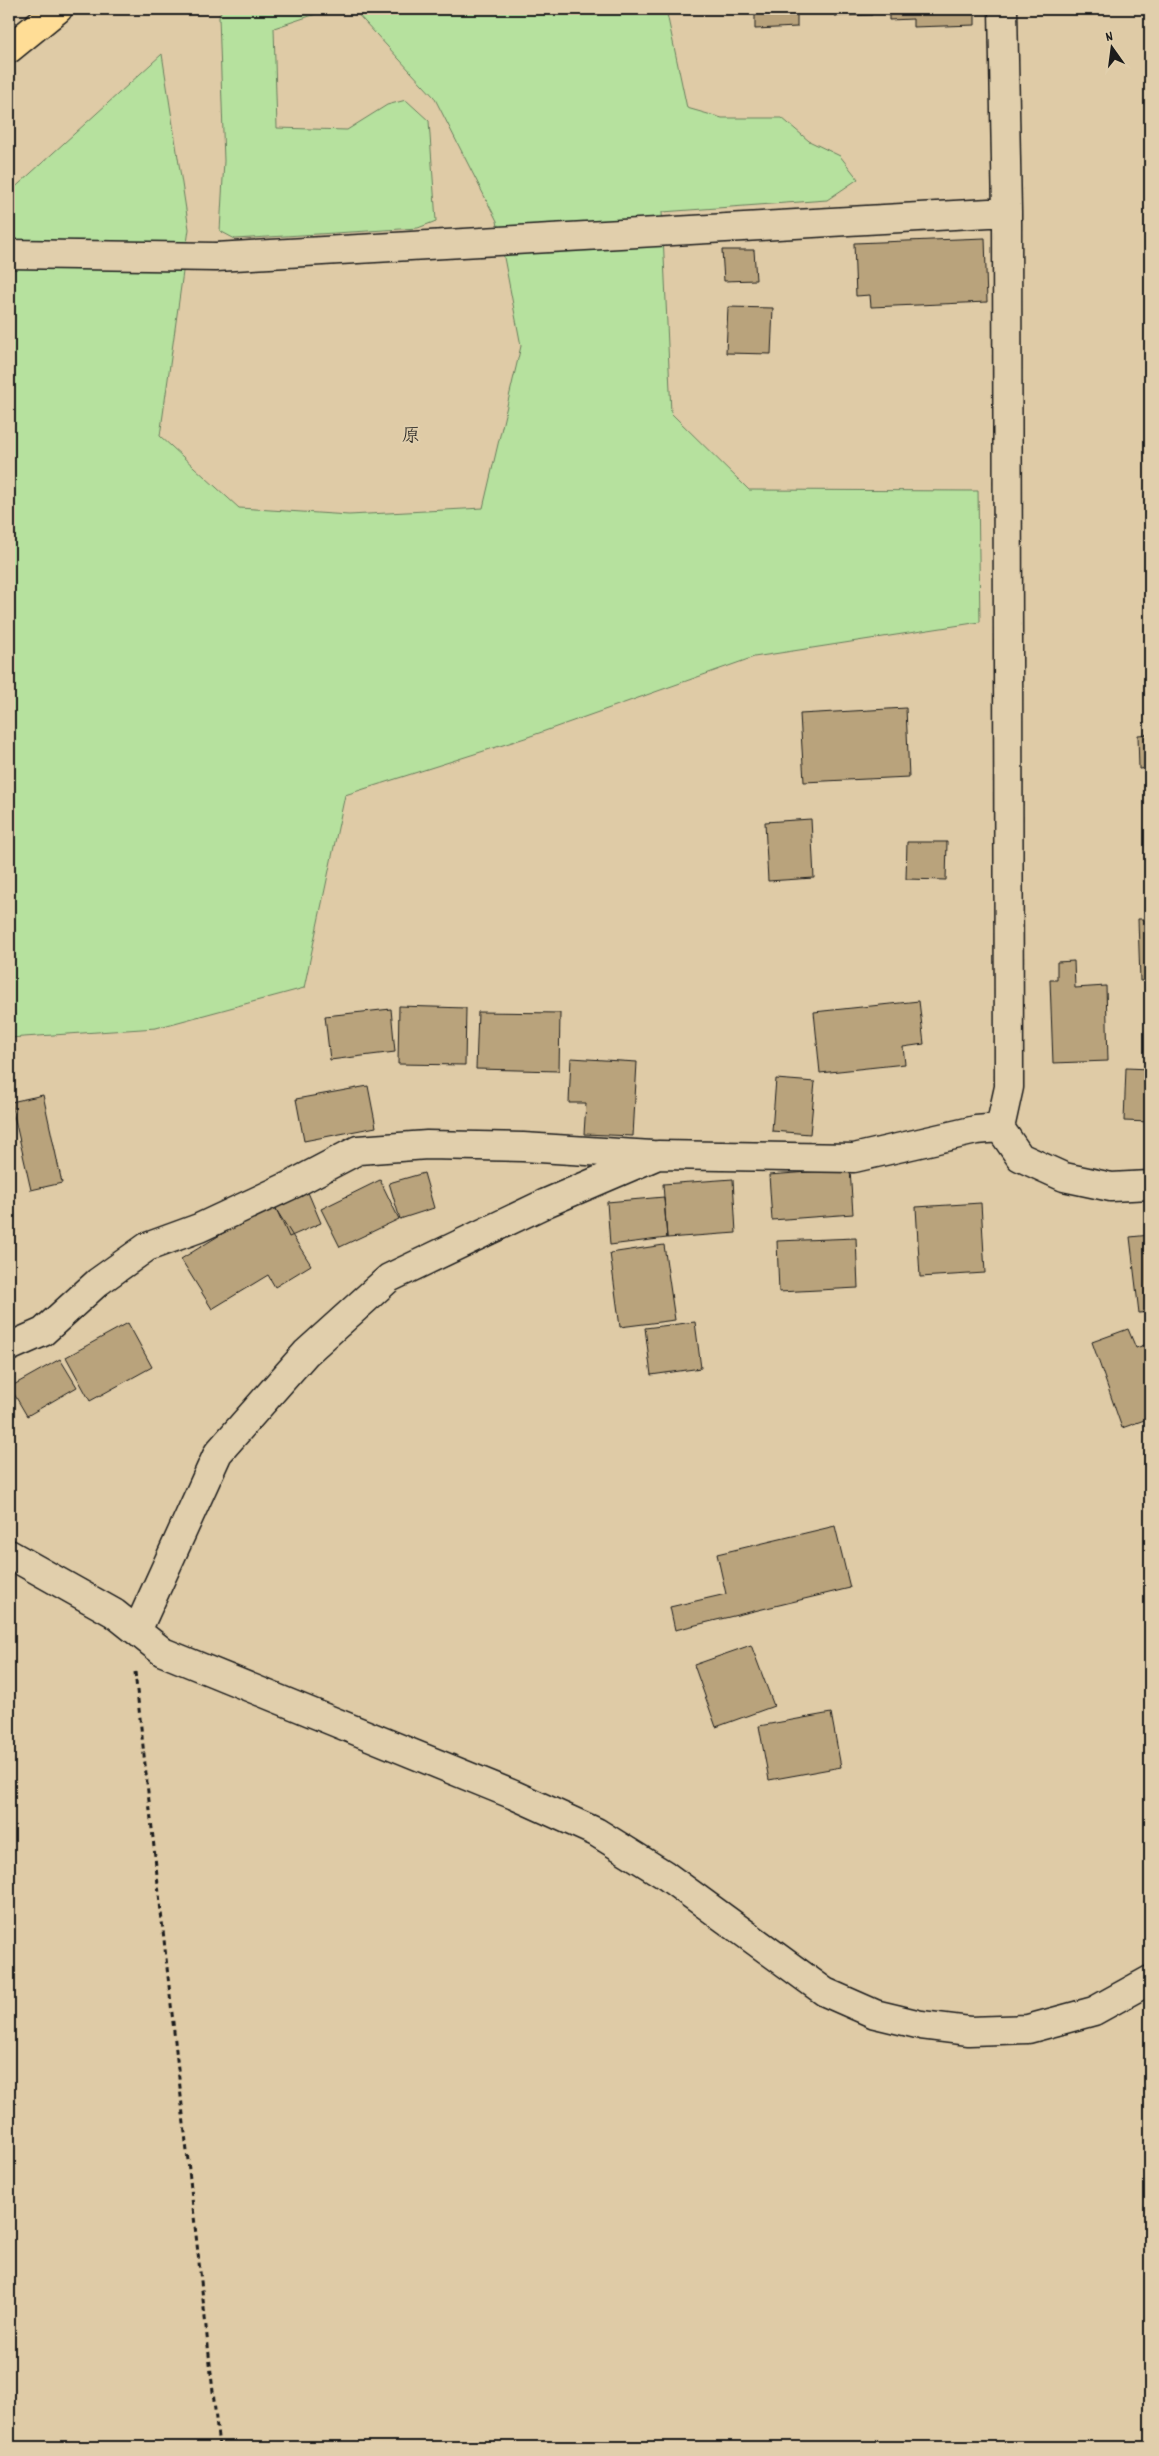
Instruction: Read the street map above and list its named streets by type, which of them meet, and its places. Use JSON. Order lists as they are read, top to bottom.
{
  "districts": ["原"],
  "north": "top"
}
